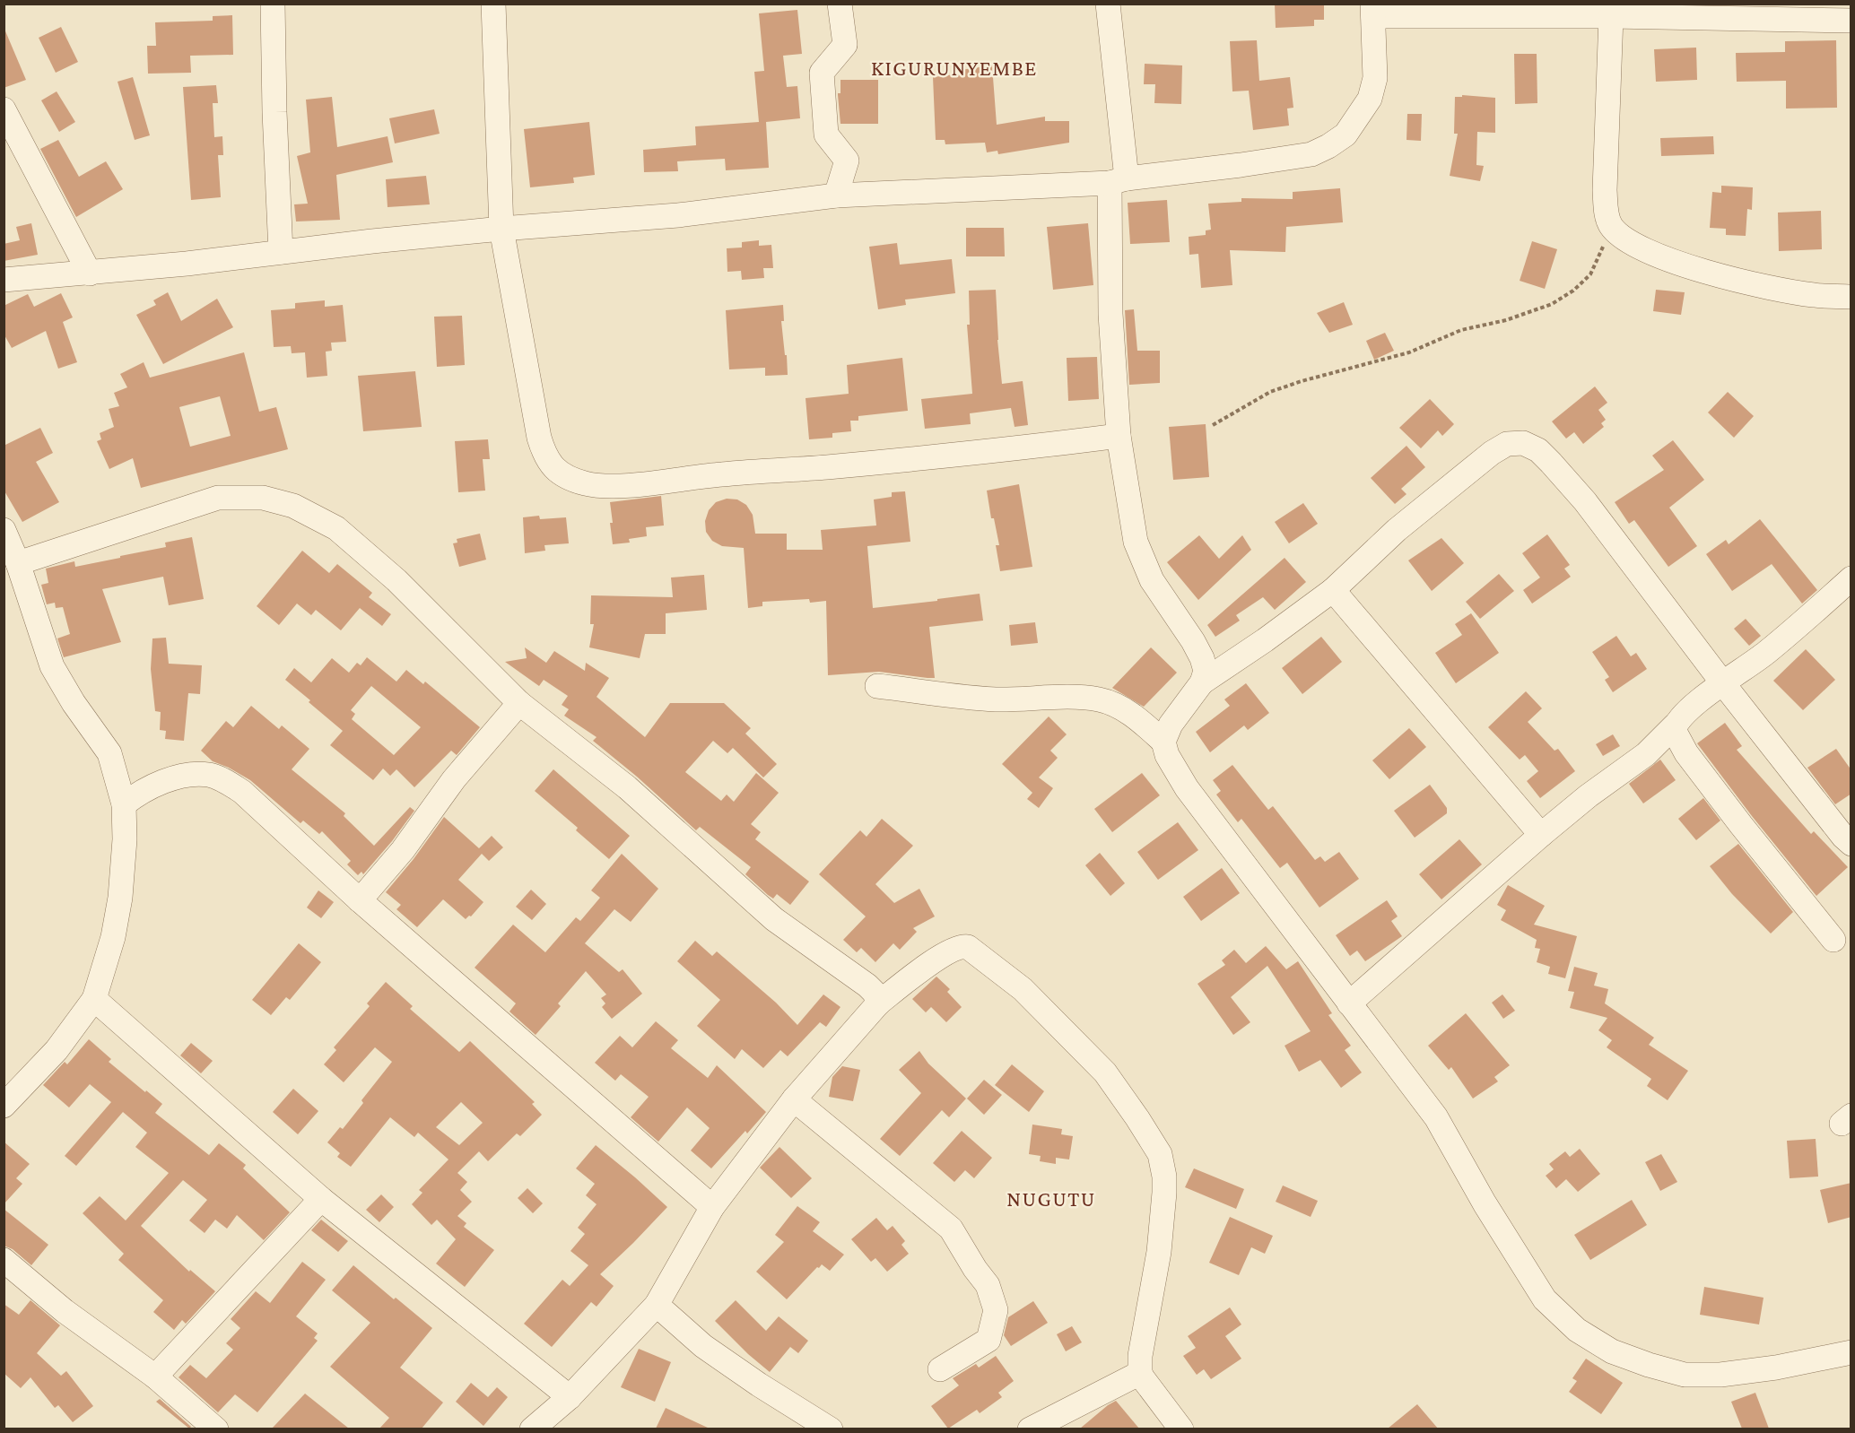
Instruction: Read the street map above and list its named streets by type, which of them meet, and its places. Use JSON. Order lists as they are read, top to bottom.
{
  "districts": ["KIGURUNYEMBE", "NUGUTU"]
}
